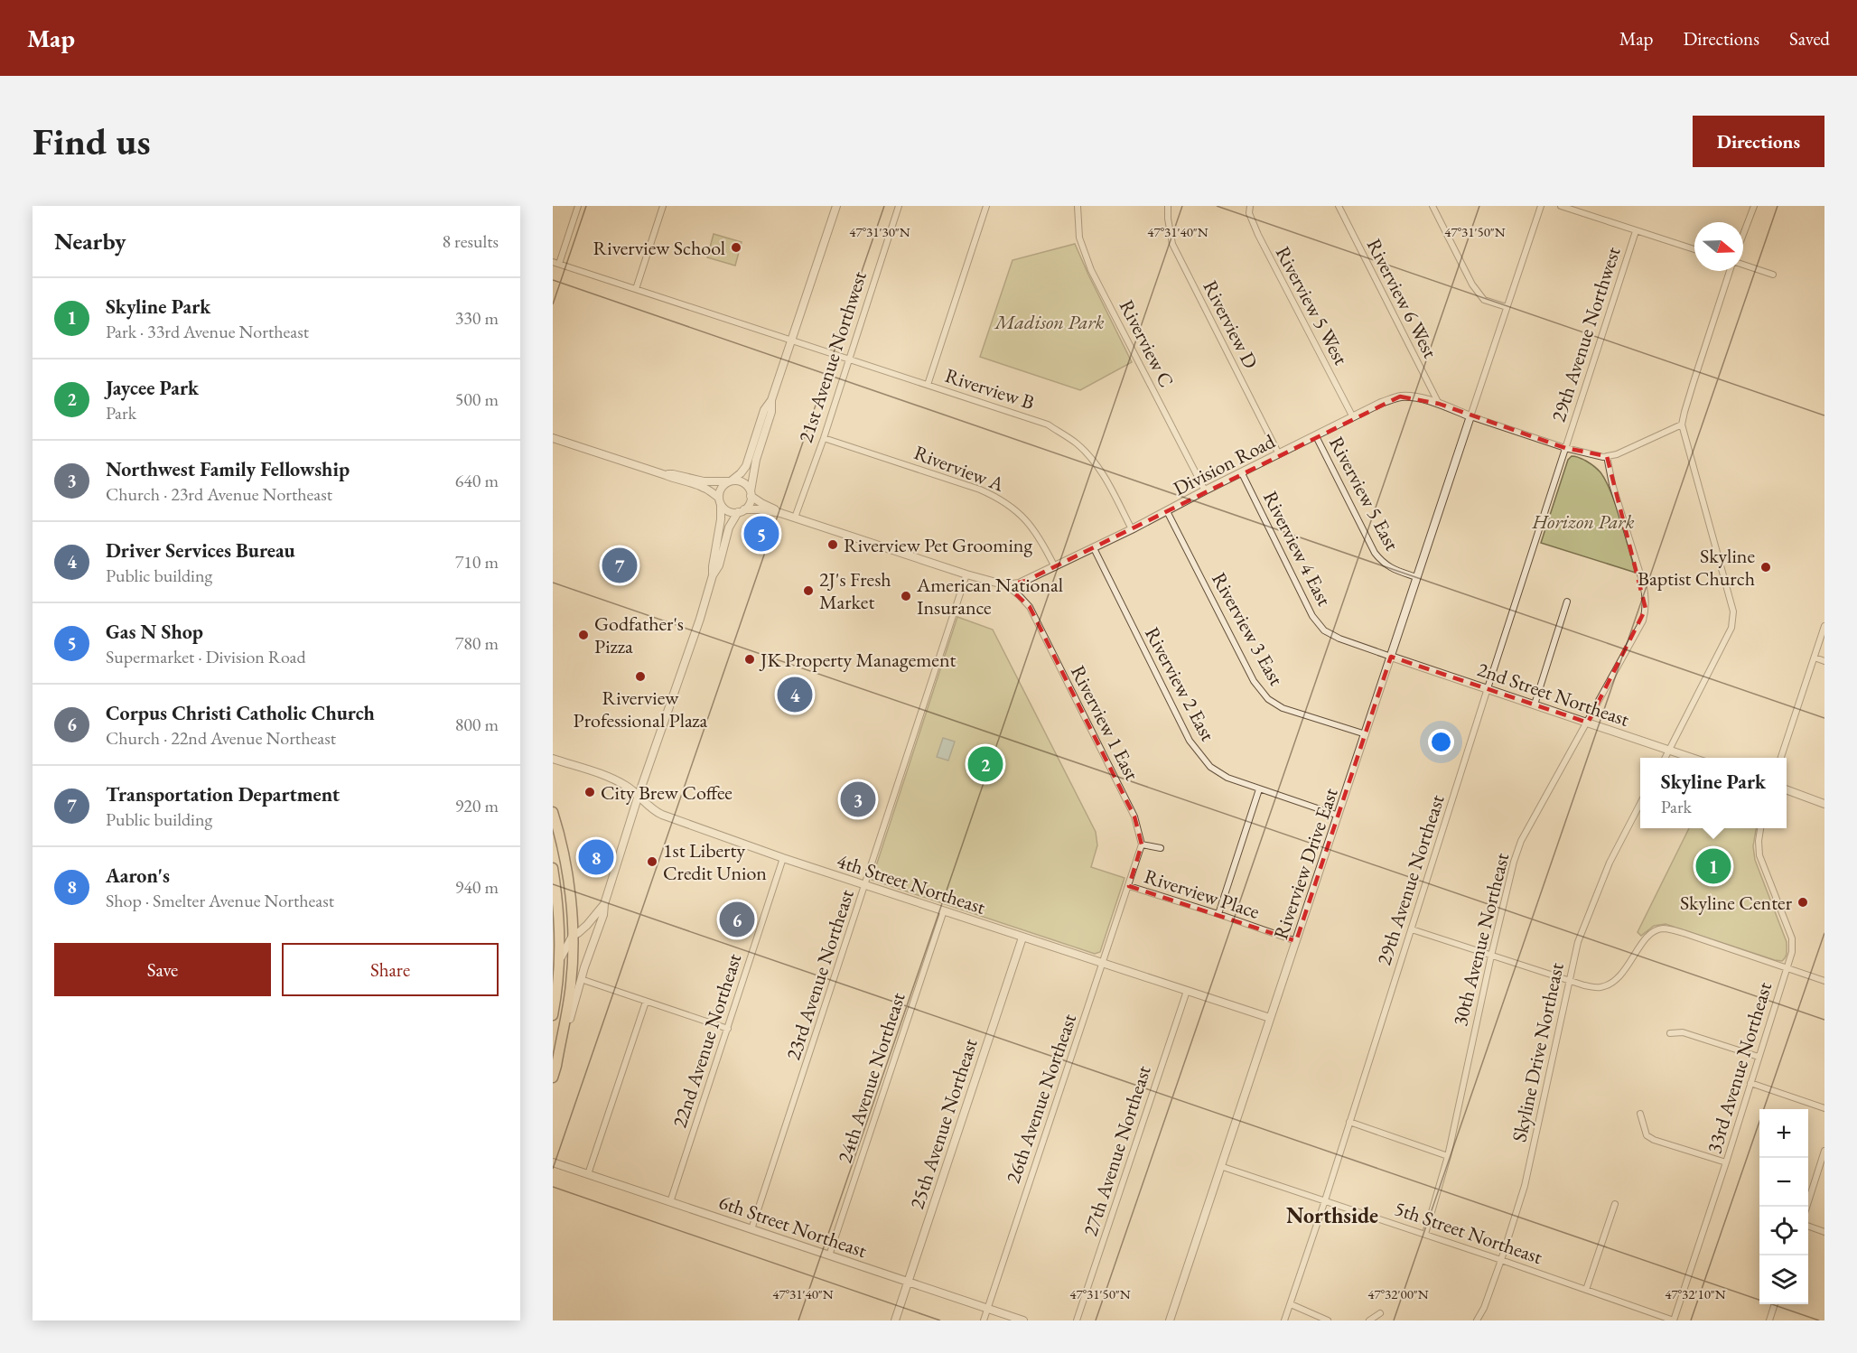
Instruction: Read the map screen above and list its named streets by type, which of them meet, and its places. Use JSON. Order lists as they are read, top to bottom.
{
  "streets": {
    "street": [
      "Riverview 6 West",
      "Riverview 5 West",
      "Riverview D",
      "29th Avenue Northwest",
      "Riverview C",
      "21st Avenue Northwest",
      "Riverview B",
      "Division Road",
      "Riverview A",
      "Riverview 5 East",
      "Riverview 4 East",
      "Riverview 3 East",
      "Riverview 2 East",
      "2nd Street Northeast",
      "Riverview 1 East",
      "Riverview Drive East",
      "29th Avenue Northeast",
      "4th Street Northeast",
      "Riverview Place",
      "30th Avenue Northeast",
      "23rd Avenue Northeast",
      "22nd Avenue Northeast",
      "Skyline Drive Northeast",
      "33rd Avenue Northeast",
      "24th Avenue Northeast",
      "26th Avenue Northeast",
      "25th Avenue Northeast",
      "27th Avenue Northeast",
      "6th Street Northeast",
      "5th Street Northeast"
    ]
  },
  "crossings": [
    ["Riverview 6 West", "Division Road"],
    ["Riverview 5 West", "Division Road"],
    ["Riverview D", "Division Road"],
    ["29th Avenue Northwest", "Division Road"],
    ["29th Avenue Northwest", "29th Avenue Northeast"],
    ["Riverview C", "Division Road"],
    ["21st Avenue Northwest", "Riverview B"],
    ["21st Avenue Northwest", "Riverview A"],
    ["Riverview B", "Division Road"],
    ["Division Road", "Riverview A"],
    ["Division Road", "Riverview 5 East"],
    ["Division Road", "Riverview 4 East"],
    ["Division Road", "Riverview 3 East"],
    ["Division Road", "Riverview 2 East"],
    ["Division Road", "Riverview 1 East"],
    ["Division Road", "Riverview Drive East"],
    ["Division Road", "29th Avenue Northeast"],
    ["Division Road", "30th Avenue Northeast"],
    ["Riverview 5 East", "Riverview Drive East"],
    ["Riverview 4 East", "2nd Street Northeast"],
    ["Riverview 4 East", "Riverview Drive East"],
    ["Riverview 3 East", "Riverview Drive East"],
    ["Riverview 2 East", "Riverview Drive East"],
    ["2nd Street Northeast", "Riverview Drive East"],
    ["2nd Street Northeast", "29th Avenue Northeast"],
    ["2nd Street Northeast", "30th Avenue Northeast"],
    ["Riverview Drive East", "4th Street Northeast"],
    ["Riverview Drive East", "Riverview Place"],
    ["Riverview Drive East", "5th Street Northeast"],
    ["29th Avenue Northeast", "5th Street Northeast"],
    ["4th Street Northeast", "23rd Avenue Northeast"],
    ["4th Street Northeast", "22nd Avenue Northeast"],
    ["4th Street Northeast", "24th Avenue Northeast"],
    ["4th Street Northeast", "26th Avenue Northeast"],
    ["4th Street Northeast", "25th Avenue Northeast"],
    ["4th Street Northeast", "27th Avenue Northeast"],
    ["Riverview Place", "26th Avenue Northeast"],
    ["30th Avenue Northeast", "5th Street Northeast"],
    ["23rd Avenue Northeast", "6th Street Northeast"],
    ["22nd Avenue Northeast", "6th Street Northeast"],
    ["Skyline Drive Northeast", "5th Street Northeast"],
    ["33rd Avenue Northeast", "5th Street Northeast"],
    ["24th Avenue Northeast", "6th Street Northeast"],
    ["26th Avenue Northeast", "6th Street Northeast"],
    ["25th Avenue Northeast", "6th Street Northeast"]
  ],
  "districts": ["Northside"],
  "parks": ["Madison Park", "Horizon Park"],
  "places": [
    "Riverview School",
    "Riverview Pet Grooming",
    "Skyline Baptist Church",
    "2J's Fresh Market",
    "American National Insurance",
    "Godfather's Pizza",
    "JK Property Management",
    "Riverview Professional Plaza",
    "City Brew Coffee",
    "1st Liberty Credit Union",
    "Skyline Center"
  ],
  "north": "right",
  "page": {
    "header": "Map",
    "nav": ["Map", "Directions", "Saved"],
    "buttons": [
      "Directions",
      ["Save", "Share"]
    ],
    "title": "Find us",
    "heading": ["Nearby", "8 results"],
    "list": [
      {
        "mark": "1",
        "name": "Skyline Park",
        "note": "Park · 33rd Avenue Northeast",
        "value": "330 m"
      },
      {
        "mark": "2",
        "name": "Jaycee Park",
        "note": "Park",
        "value": "500 m"
      },
      {
        "mark": "3",
        "name": "Northwest Family Fellowship",
        "note": "Church · 23rd Avenue Northeast",
        "value": "640 m"
      },
      {
        "mark": "4",
        "name": "Driver Services Bureau",
        "note": "Public building",
        "value": "710 m"
      },
      {
        "mark": "5",
        "name": "Gas N Shop",
        "note": "Supermarket · Division Road",
        "value": "780 m"
      },
      {
        "mark": "6",
        "name": "Corpus Christi Catholic Church",
        "note": "Church · 22nd Avenue Northeast",
        "value": "800 m"
      },
      {
        "mark": "7",
        "name": "Transportation Department",
        "note": "Public building",
        "value": "920 m"
      },
      {
        "mark": "8",
        "name": "Aaron's",
        "note": "Shop · Smelter Avenue Northeast",
        "value": "940 m"
      }
    ],
    "pins": [
      "5",
      "7",
      "4",
      "2",
      "3",
      "8",
      "1",
      "6"
    ],
    "popup": ["Skyline Park", "Park"],
    "map_buttons": ["+", "−"]
  },
  "coordinates": [
    "47°31'30\"N",
    "47°31'40\"N",
    "47°31'50\"N",
    "47°32'00\"N",
    "47°32'10\"N"
  ]
}
